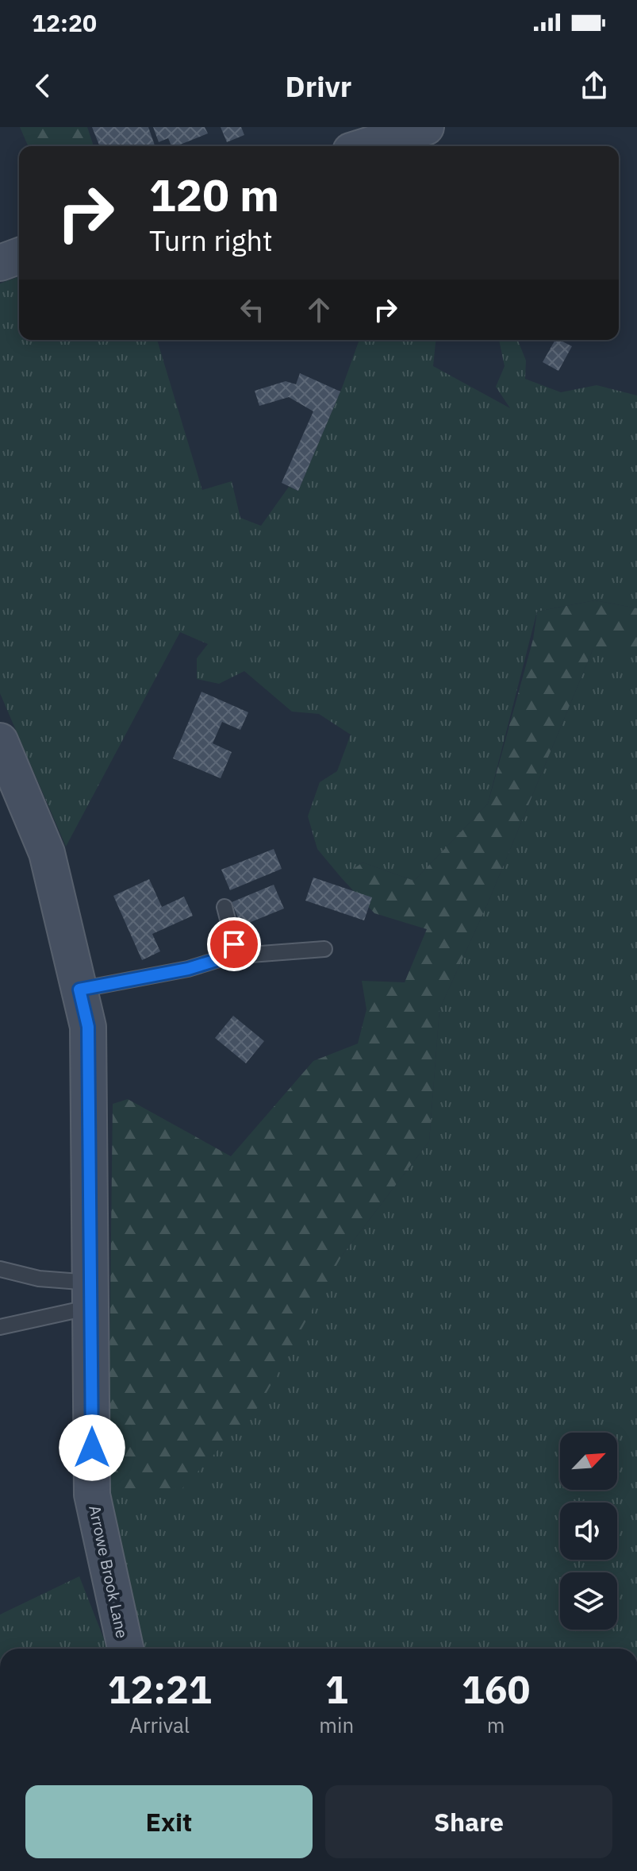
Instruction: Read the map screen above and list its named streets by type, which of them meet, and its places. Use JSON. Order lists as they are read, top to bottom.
{
  "streets": {
    "street": ["Arrowe Brook Lane"]
  },
  "north": "top right",
  "page": {
    "status": "12:20",
    "header": "Drivr",
    "turn": ["120 m", "Turn right"],
    "eta": [
      "12:21",
      "Arrival",
      "1",
      "min",
      "160",
      "m"
    ],
    "buttons": ["Exit", "Share"]
  }
}
